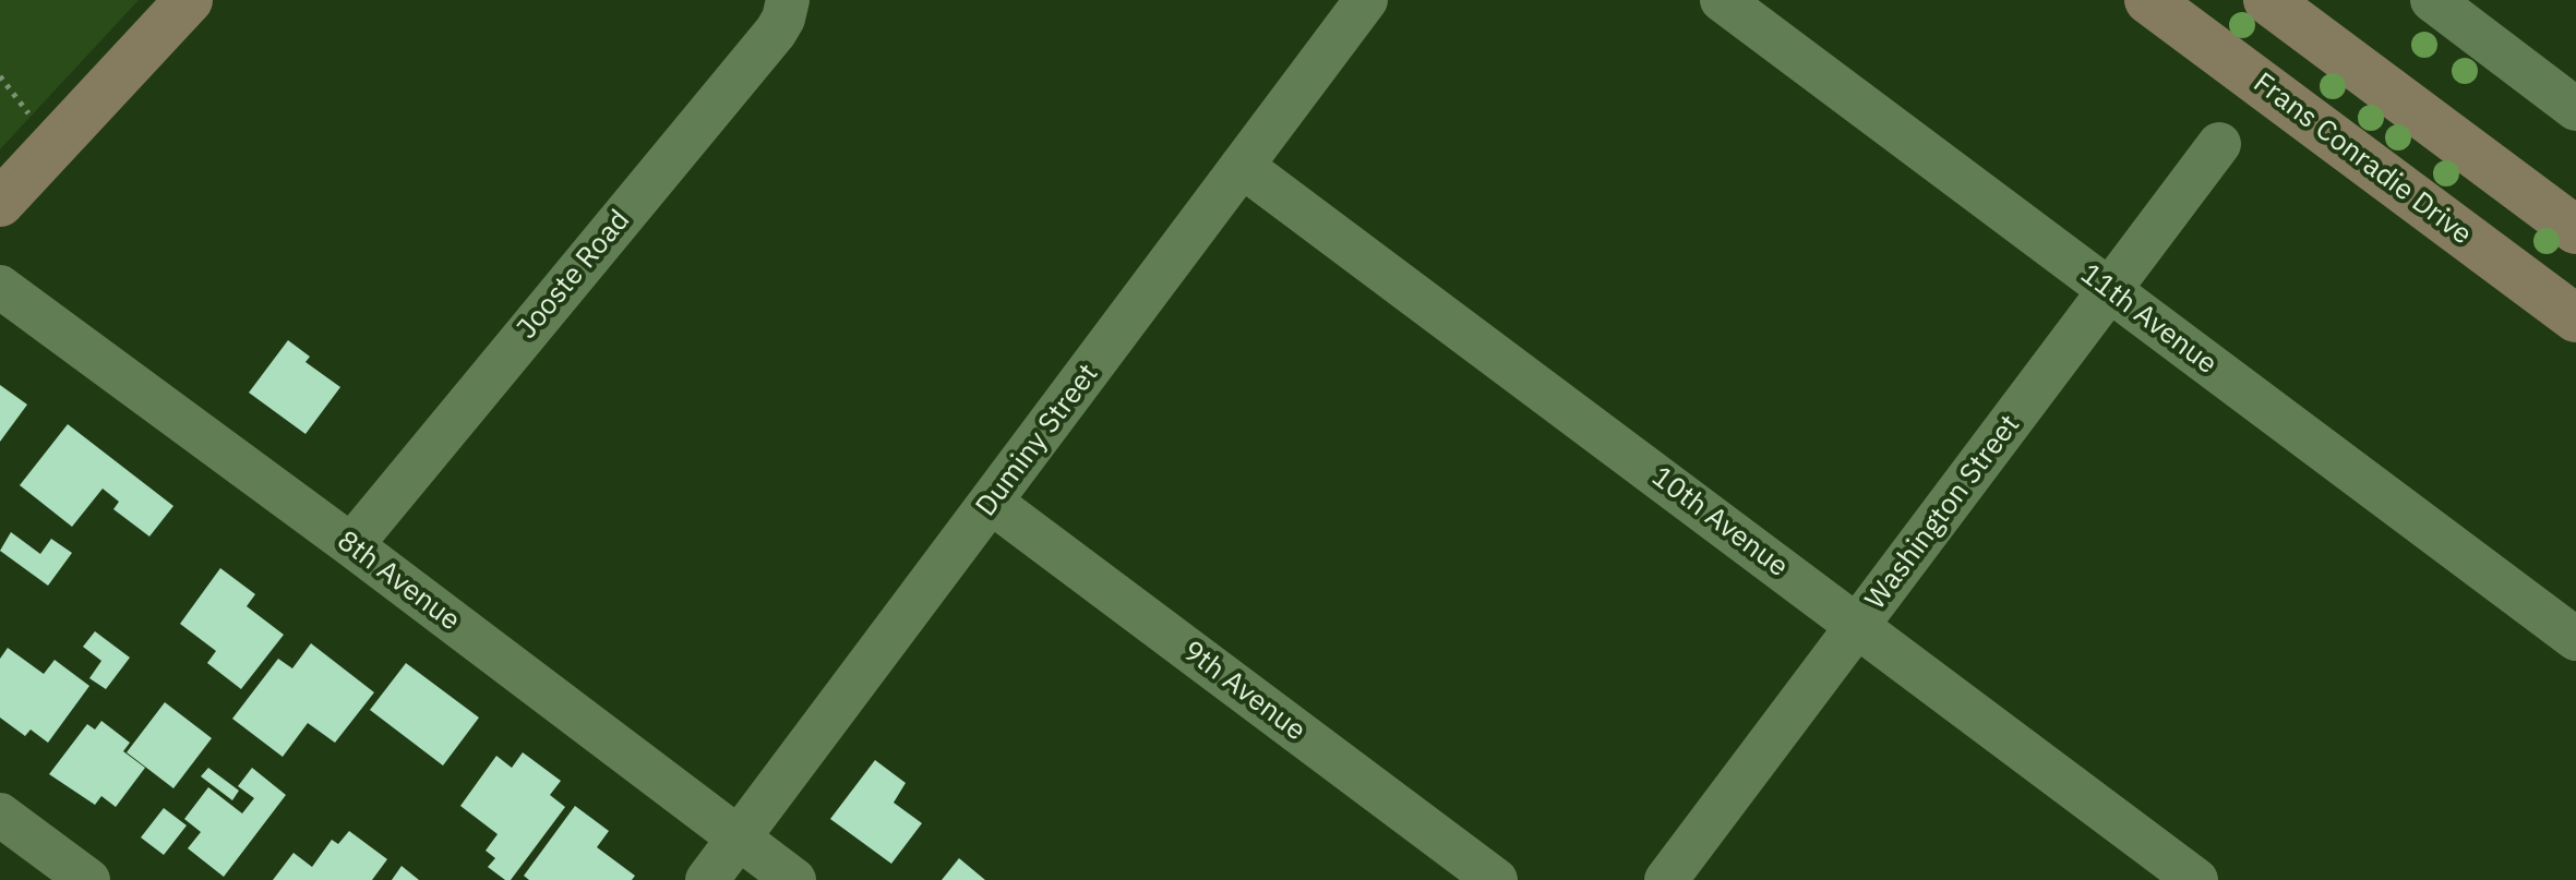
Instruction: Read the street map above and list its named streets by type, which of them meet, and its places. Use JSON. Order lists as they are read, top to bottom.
{
  "streets": {
    "main road": ["Frans Conradie Drive"],
    "street": [
      "Jooste Road",
      "11th Avenue",
      "Duminy Street",
      "Washington Street",
      "10th Avenue",
      "8th Avenue",
      "9th Avenue"
    ]
  },
  "crossings": [
    ["Jooste Road", "8th Avenue"],
    ["11th Avenue", "Washington Street"],
    ["Duminy Street", "10th Avenue"],
    ["Duminy Street", "8th Avenue"],
    ["Duminy Street", "9th Avenue"],
    ["Washington Street", "10th Avenue"]
  ]
}
